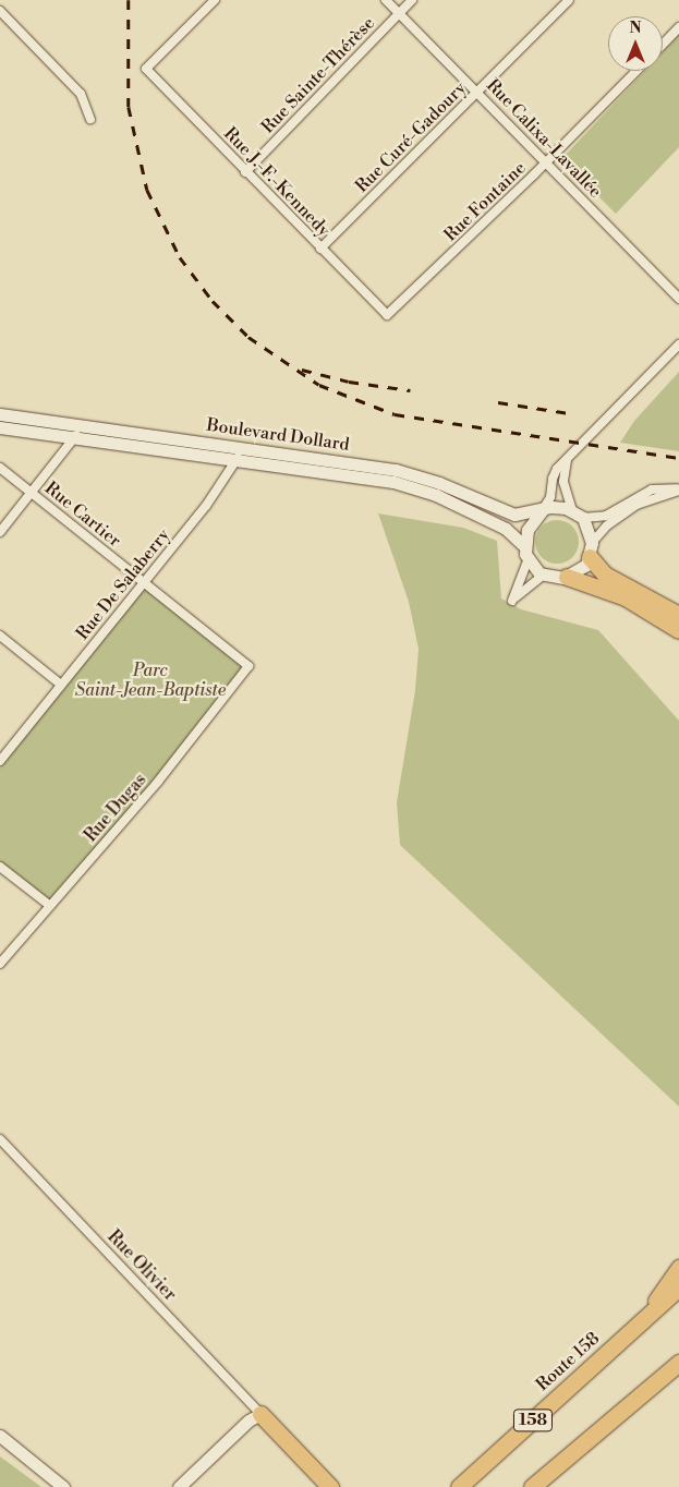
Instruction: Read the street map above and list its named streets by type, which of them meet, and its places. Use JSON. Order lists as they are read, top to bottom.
{
  "streets": {
    "highway": ["Route 158", "158"],
    "main road": ["Boulevard Dollard"],
    "street": [
      "Rue Sainte-Thérèse",
      "Rue Curé-Gadoury",
      "Rue Calixa-Lavallée",
      "Rue J.-F.-Kennedy",
      "Rue Fontaine",
      "Rue Cartier",
      "Rue De Salaberry",
      "Rue Dugas",
      "Rue Olivier"
    ]
  },
  "crossings": [
    ["Rue Sainte-Thérèse", "Rue Calixa-Lavallée"],
    ["Rue Sainte-Thérèse", "Rue J.-F.-Kennedy"],
    ["Rue Curé-Gadoury", "Rue Calixa-Lavallée"],
    ["Rue Curé-Gadoury", "Rue J.-F.-Kennedy"],
    ["Rue Calixa-Lavallée", "Rue Fontaine"],
    ["Rue J.-F.-Kennedy", "Rue Fontaine"],
    ["Boulevard Dollard", "Rue De Salaberry"],
    ["Rue Cartier", "Rue De Salaberry"],
    ["Rue Cartier", "Rue Dugas"]
  ],
  "parks": ["Parc Saint-Jean-Baptiste"],
  "north": "top"
}
